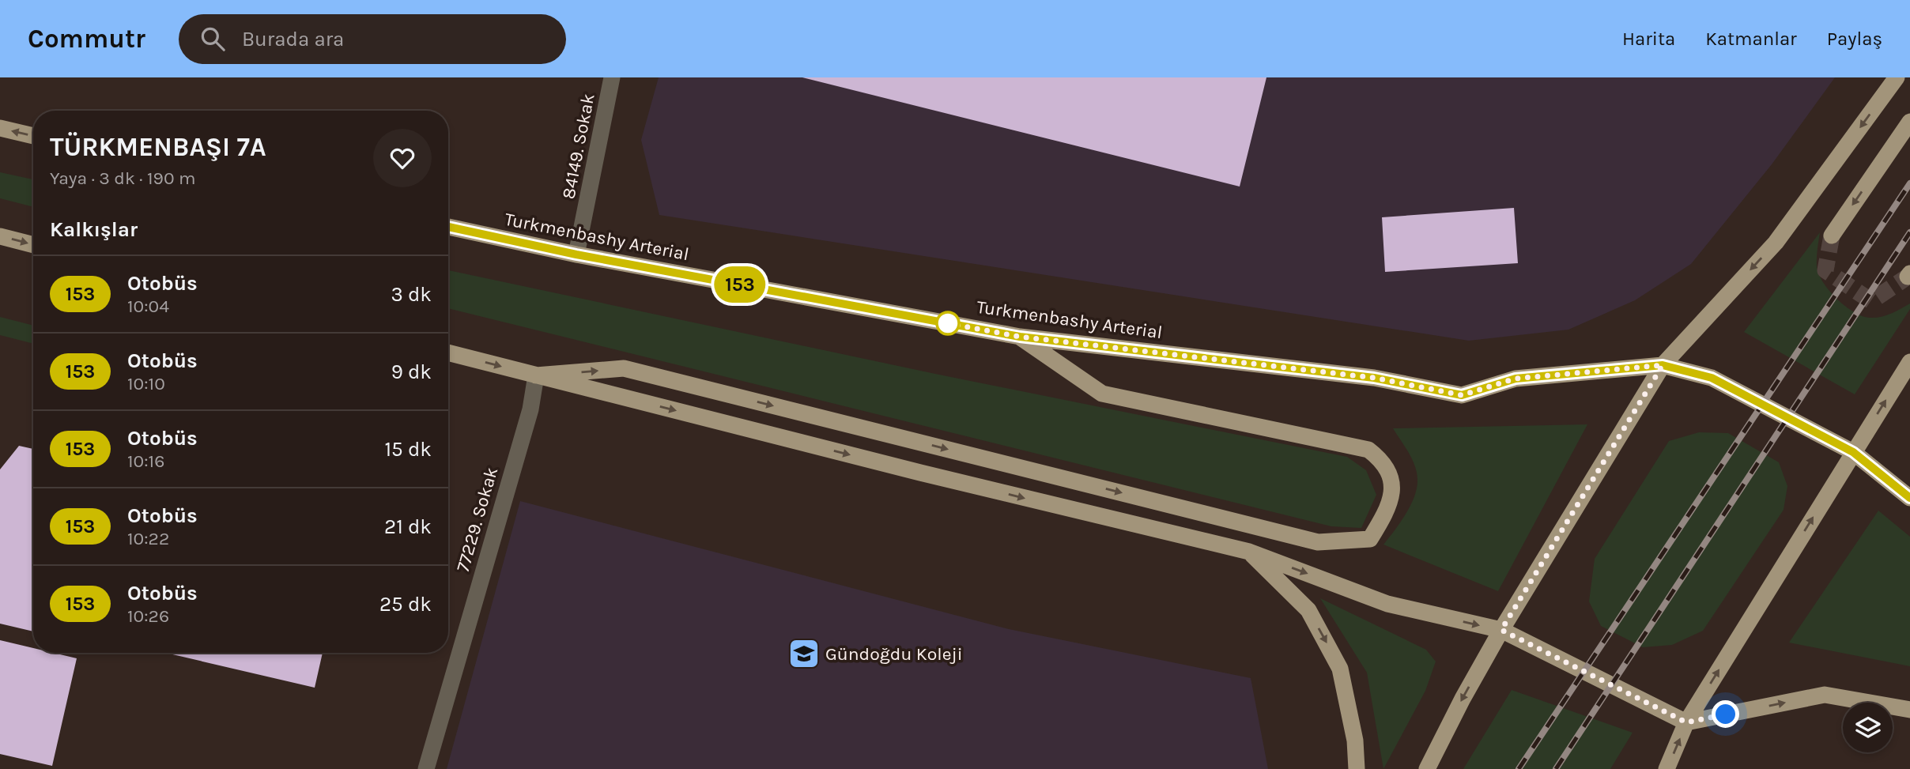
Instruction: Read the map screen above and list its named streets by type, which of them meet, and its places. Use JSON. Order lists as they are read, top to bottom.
{
  "streets": {
    "main road": ["Turkmenbashy Arterial"],
    "street": ["84149. Sokak", "77229. Sokak"]
  },
  "crossings": [
    ["84149. Sokak", "Turkmenbashy Arterial"]
  ],
  "places": {
    "school or university": ["Gündoğdu Koleji"]
  },
  "lines": ["bus line 153"],
  "page": {
    "header": "Commutr",
    "search": "Burada ara",
    "nav": ["Harita", "Katmanlar", "Paylaş"],
    "on_map": "153",
    "heading": [
      ["TÜRKMENBAŞI 7A", "Yaya · 3 dk · 190 m"],
      "Kalkışlar"
    ],
    "list": [
      {
        "mark": "153",
        "name": "Otobüs",
        "note": "10:04",
        "value": "3 dk"
      },
      {
        "mark": "153",
        "name": "Otobüs",
        "note": "10:10",
        "value": "9 dk"
      },
      {
        "mark": "153",
        "name": "Otobüs",
        "note": "10:16",
        "value": "15 dk"
      },
      {
        "mark": "153",
        "name": "Otobüs",
        "note": "10:22",
        "value": "21 dk"
      },
      {
        "mark": "153",
        "name": "Otobüs",
        "note": "10:26",
        "value": "25 dk"
      }
    ]
  }
}
